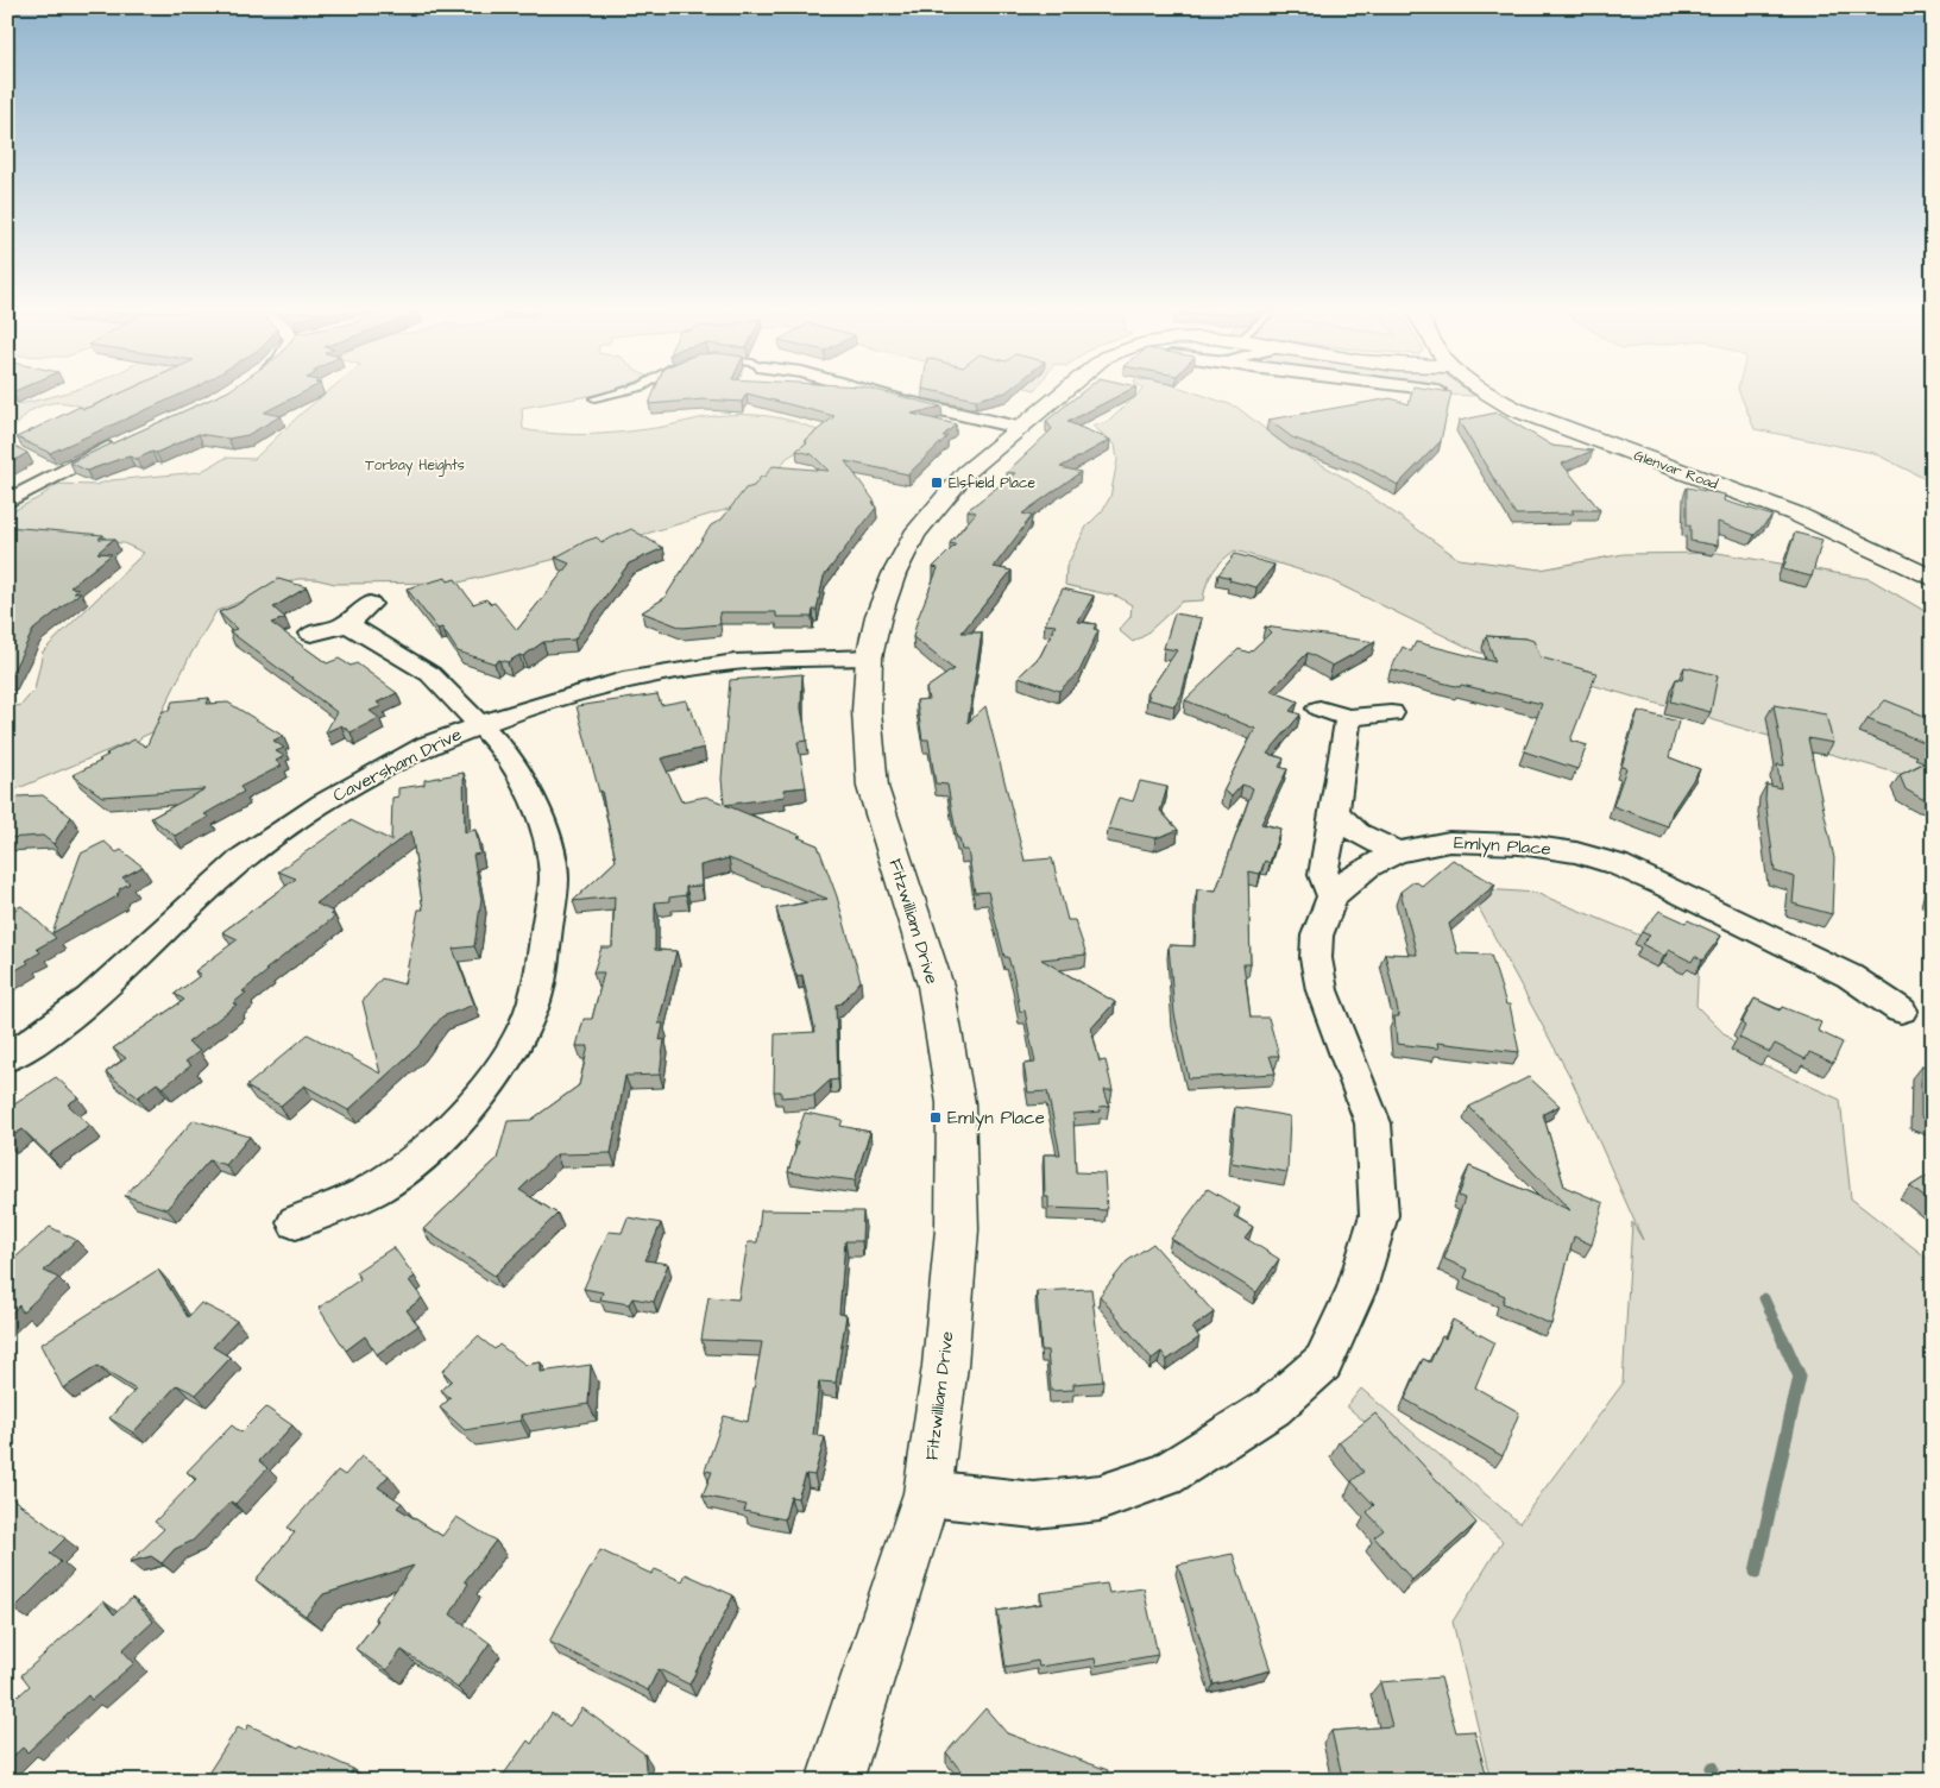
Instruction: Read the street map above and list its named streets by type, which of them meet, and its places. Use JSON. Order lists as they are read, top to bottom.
{
  "streets": {
    "street": [
      "Glenvar Road",
      "Caversham Drive",
      "Emlyn Place",
      "Fitzwilliam Drive"
    ]
  },
  "crossings": [
    ["Caversham Drive", "Fitzwilliam Drive"],
    ["Emlyn Place", "Fitzwilliam Drive"]
  ],
  "parks": ["Torbay Heights"],
  "places": {
    "transit": ["Elsfield Place", "Emlyn Place"]
  }
}
